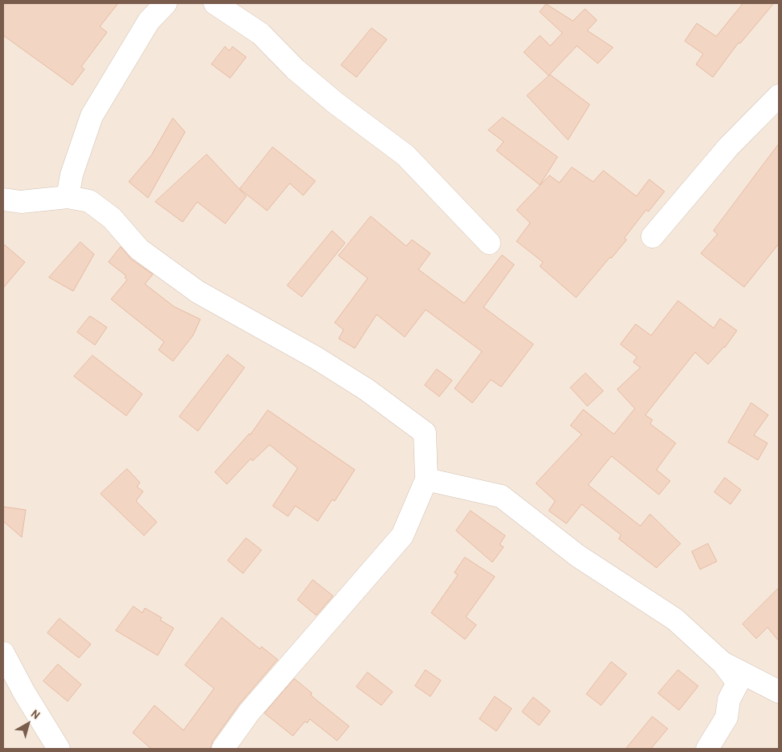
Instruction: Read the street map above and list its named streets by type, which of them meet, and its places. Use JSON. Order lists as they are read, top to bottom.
{
  "north": "top right"
}
